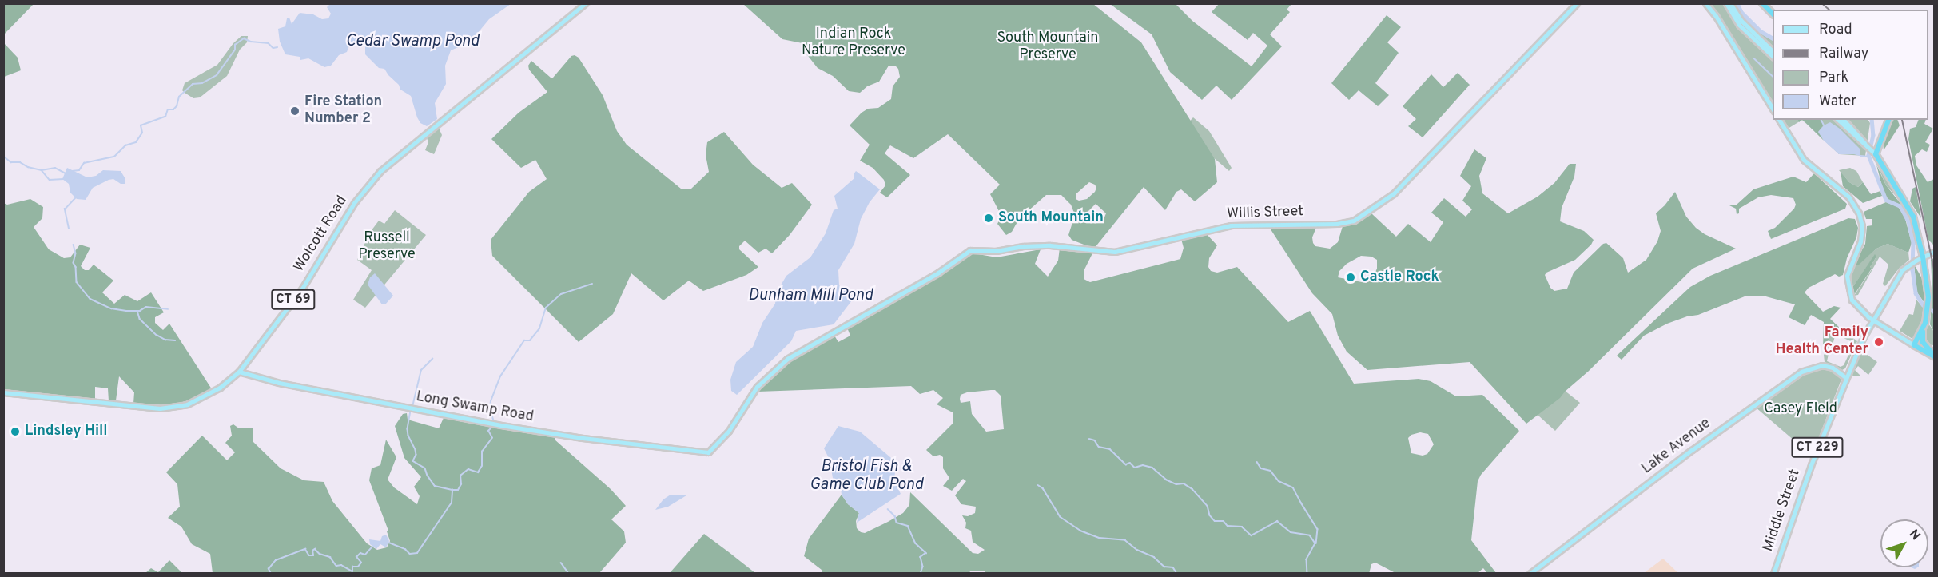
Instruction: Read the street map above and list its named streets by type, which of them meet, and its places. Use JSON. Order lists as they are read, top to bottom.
{
  "streets": {
    "main road": [
      "Willis Street",
      "Wolcott Road",
      "CT 69",
      "Long Swamp Road",
      "Lake Avenue",
      "CT 229",
      "Middle Street"
    ]
  },
  "crossings": [
    ["Willis Street", "Long Swamp Road"],
    ["Wolcott Road", "Long Swamp Road"],
    ["Lake Avenue", "Middle Street"],
    ["CT 229", "Middle Street"]
  ],
  "water": ["Cedar Swamp Pond", "Dunham Mill Pond", "Bristol Fish & Game Club Pond"],
  "parks": [
    "Indian Rock Nature Preserve",
    "South Mountain Preserve",
    "Russell Preserve",
    "Casey Field"
  ],
  "places": [
    "Fire Station Number 2",
    "South Mountain",
    "Castle Rock",
    "Family Health Center",
    "Lindsley Hill"
  ],
  "legend": [
    "Road",
    "Railway",
    "Park",
    "Water"
  ],
  "north": "top right"
}
